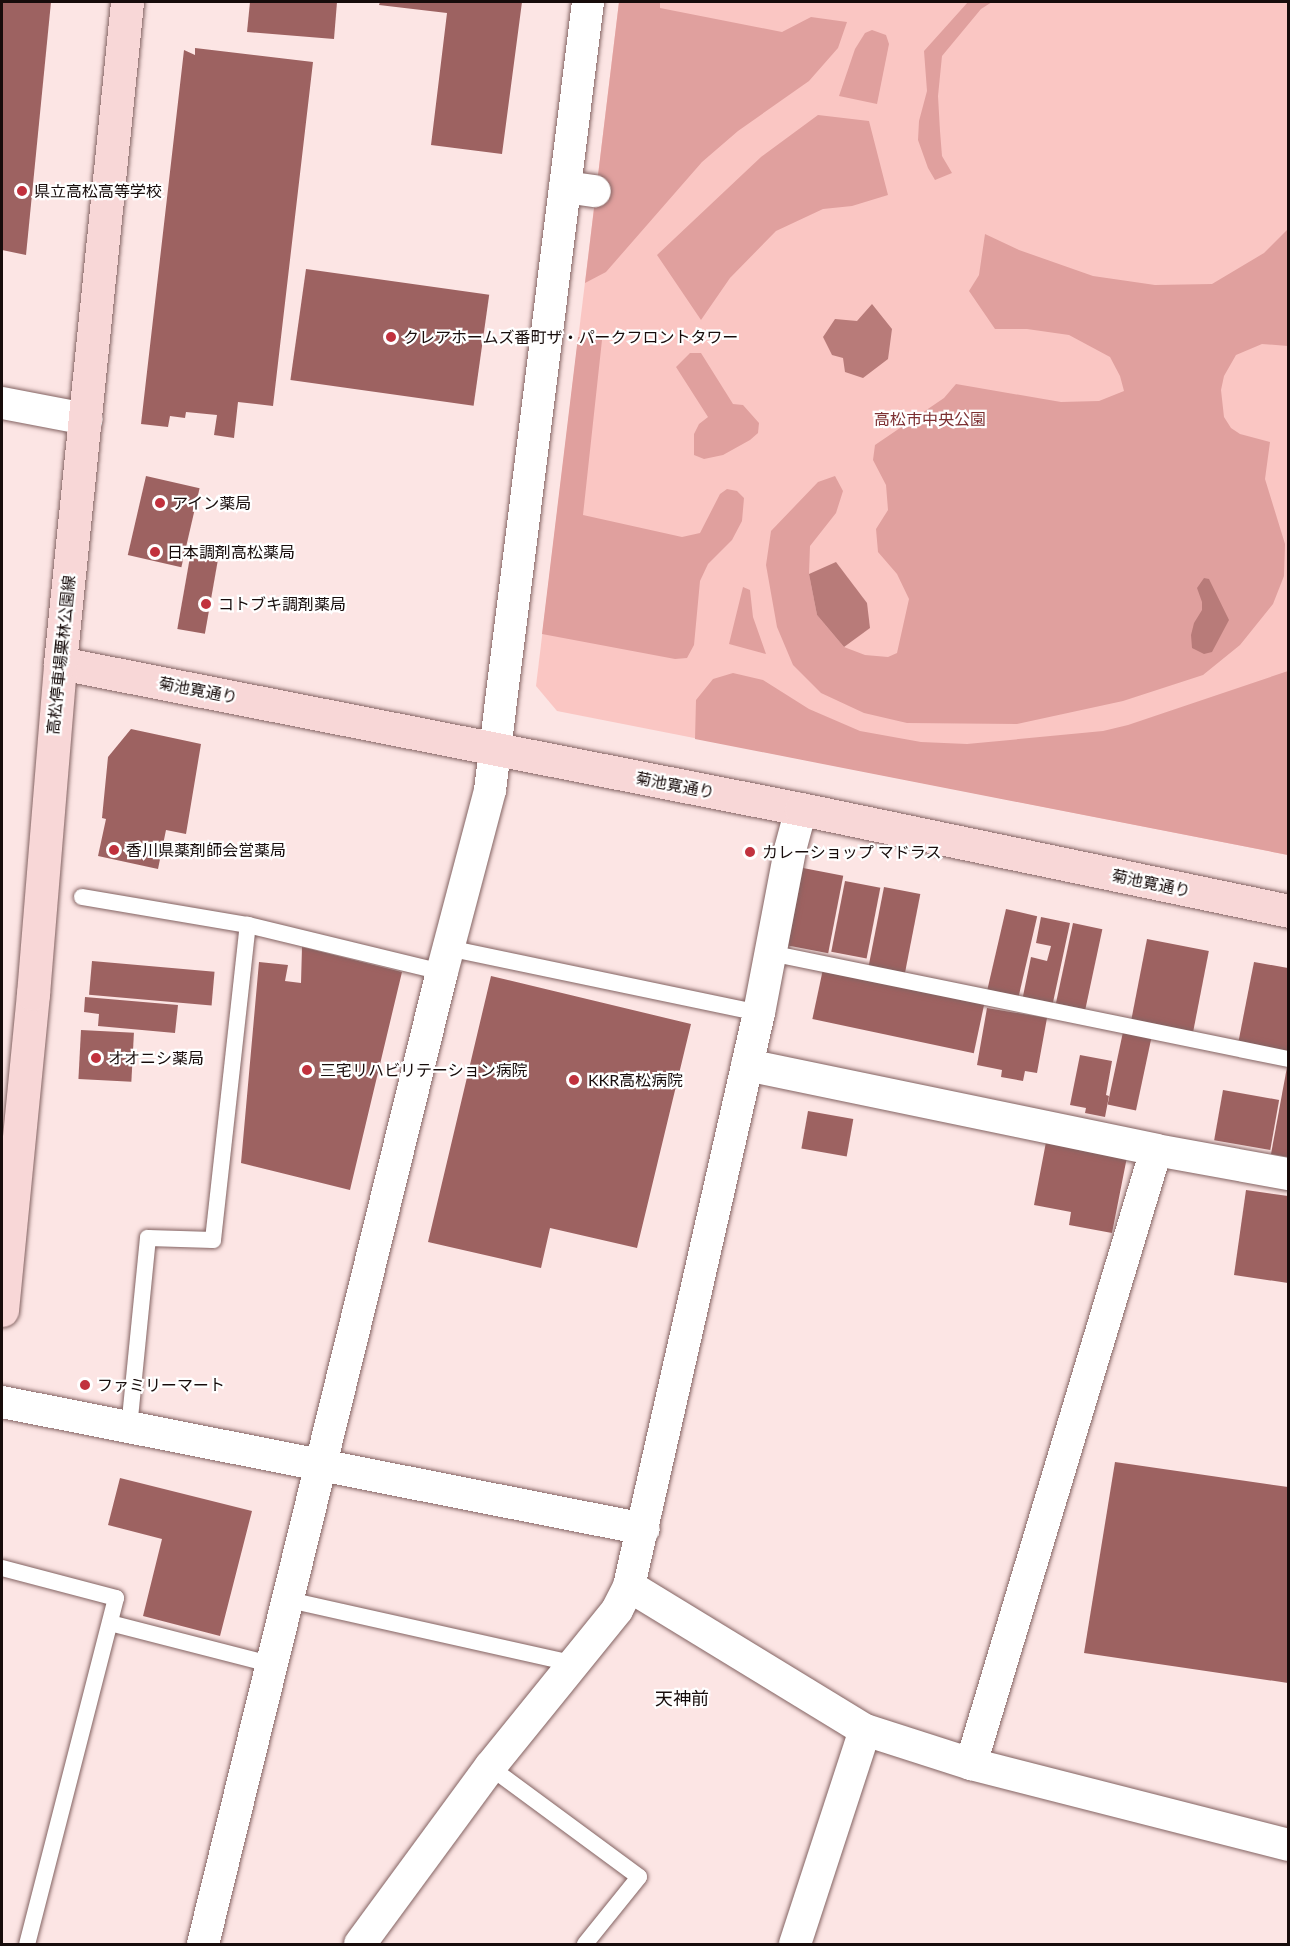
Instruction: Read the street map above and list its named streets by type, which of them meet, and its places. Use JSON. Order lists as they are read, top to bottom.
{
  "streets": {
    "main road": ["高松停車場栗林公園線", "菊池寛通り"]
  },
  "crossings": [
    ["高松停車場栗林公園線", "菊池寛通り"]
  ],
  "districts": ["天神前"],
  "parks": ["高松市中央公園"],
  "places": [
    "県立高松高等学校",
    "クレアホームズ番町ザ・パークフロントタワー",
    "アイン薬局",
    "日本調剤高松薬局",
    "コトブキ調剤薬局",
    "香川県薬剤師会営薬局",
    "カレーショップ マドラス",
    "オオニシ薬局",
    "三宅リハビリテーション病院",
    "KKR高松病院",
    "ファミリーマート"
  ]
}
